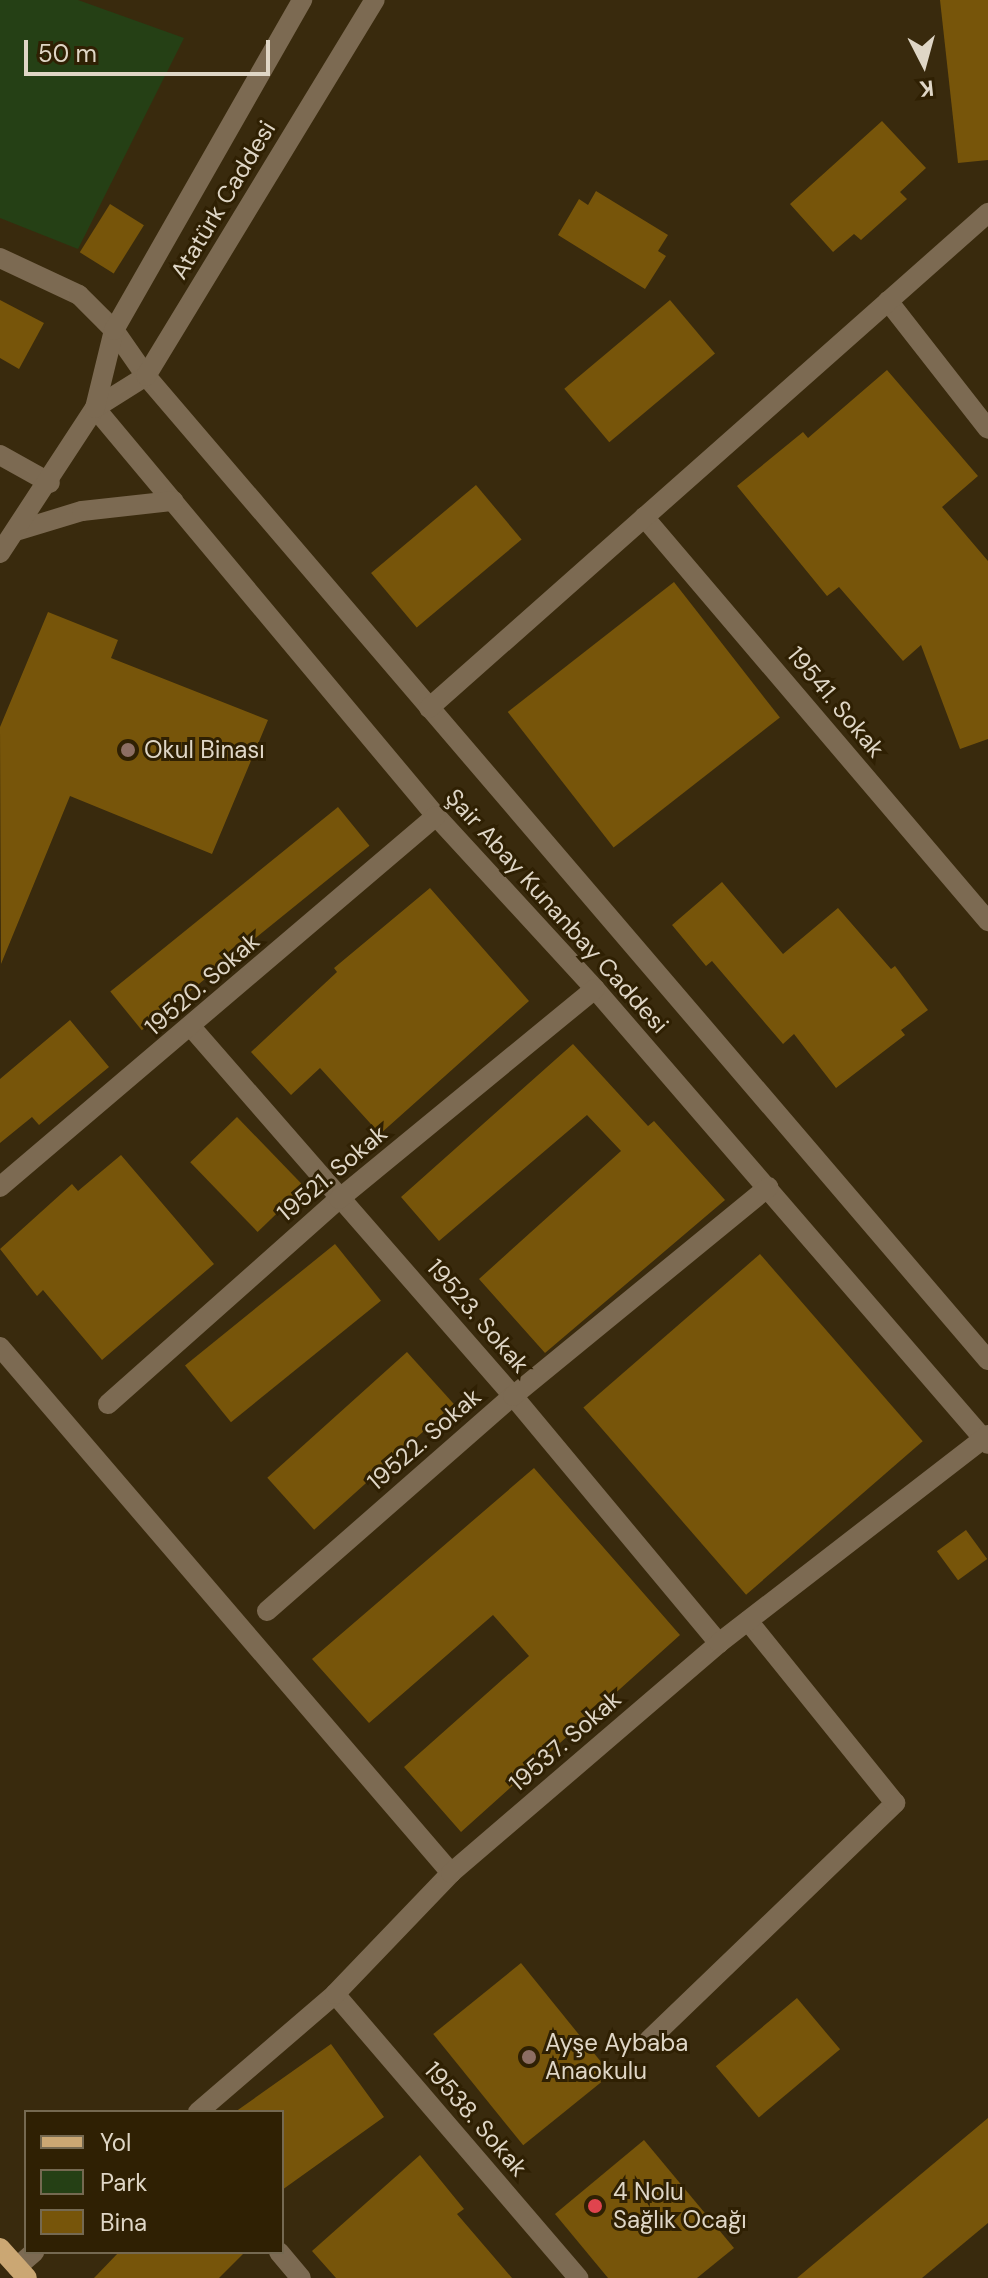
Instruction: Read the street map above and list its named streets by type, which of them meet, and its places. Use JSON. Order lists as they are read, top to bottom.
{
  "streets": {
    "street": [
      "Atatürk Caddesi",
      "19541. Sokak",
      "Şair Abay Kunanbay Caddesi",
      "19520. Sokak",
      "19521. Sokak",
      "19523. Sokak",
      "19522. Sokak",
      "19537. Sokak",
      "19538. Sokak"
    ]
  },
  "crossings": [
    ["Atatürk Caddesi", "Şair Abay Kunanbay Caddesi"],
    ["Şair Abay Kunanbay Caddesi", "19520. Sokak"],
    ["Şair Abay Kunanbay Caddesi", "19521. Sokak"],
    ["Şair Abay Kunanbay Caddesi", "19522. Sokak"],
    ["Şair Abay Kunanbay Caddesi", "19537. Sokak"],
    ["19520. Sokak", "19523. Sokak"],
    ["19521. Sokak", "19523. Sokak"],
    ["19523. Sokak", "19522. Sokak"],
    ["19523. Sokak", "19537. Sokak"],
    ["19537. Sokak", "19538. Sokak"]
  ],
  "places": ["Okul Binası", "Ayşe Aybaba Anaokulu", "4 Nolu Sağlık Ocağı"],
  "legend": ["Yol", "Park", "Bina"],
  "scale_bar": "50 m",
  "north": "bottom"
}
